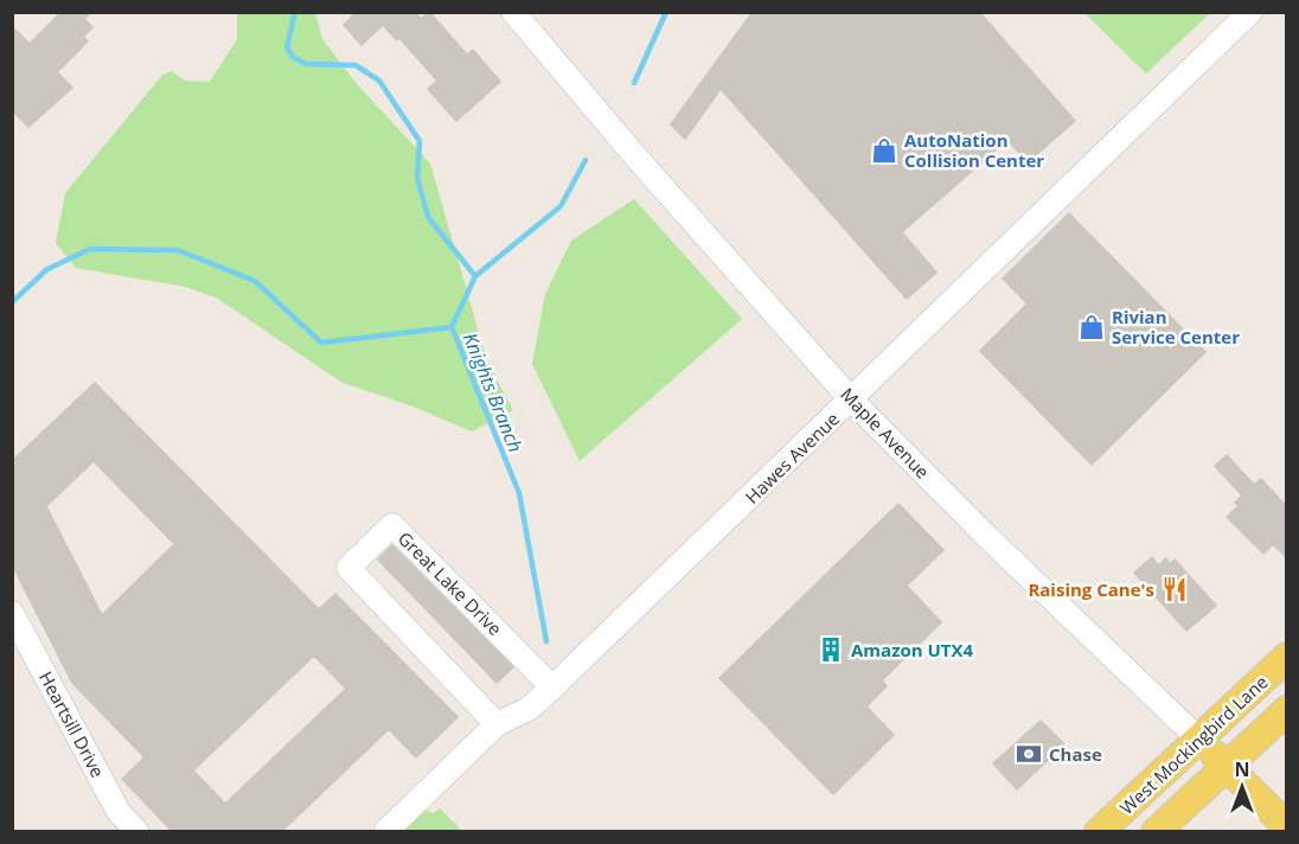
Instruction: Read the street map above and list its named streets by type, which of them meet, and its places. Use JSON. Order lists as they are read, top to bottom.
{
  "streets": {
    "main road": ["Maple Avenue", "West Mockingbird Lane"],
    "street": ["Hawes Avenue", "Great Lake Drive", "Heartsill Drive"]
  },
  "crossings": [
    ["Maple Avenue", "Hawes Avenue"],
    ["Maple Avenue", "West Mockingbird Lane"],
    ["Hawes Avenue", "Great Lake Drive"]
  ],
  "water": ["Knights Branch"],
  "places": {
    "shop": ["AutoNation Collision Center", "Rivian Service Center"],
    "restaurant": ["Raising Cane's"],
    "building": ["Amazon UTX4"],
    "bank": ["Chase"]
  },
  "north": "top"
}
